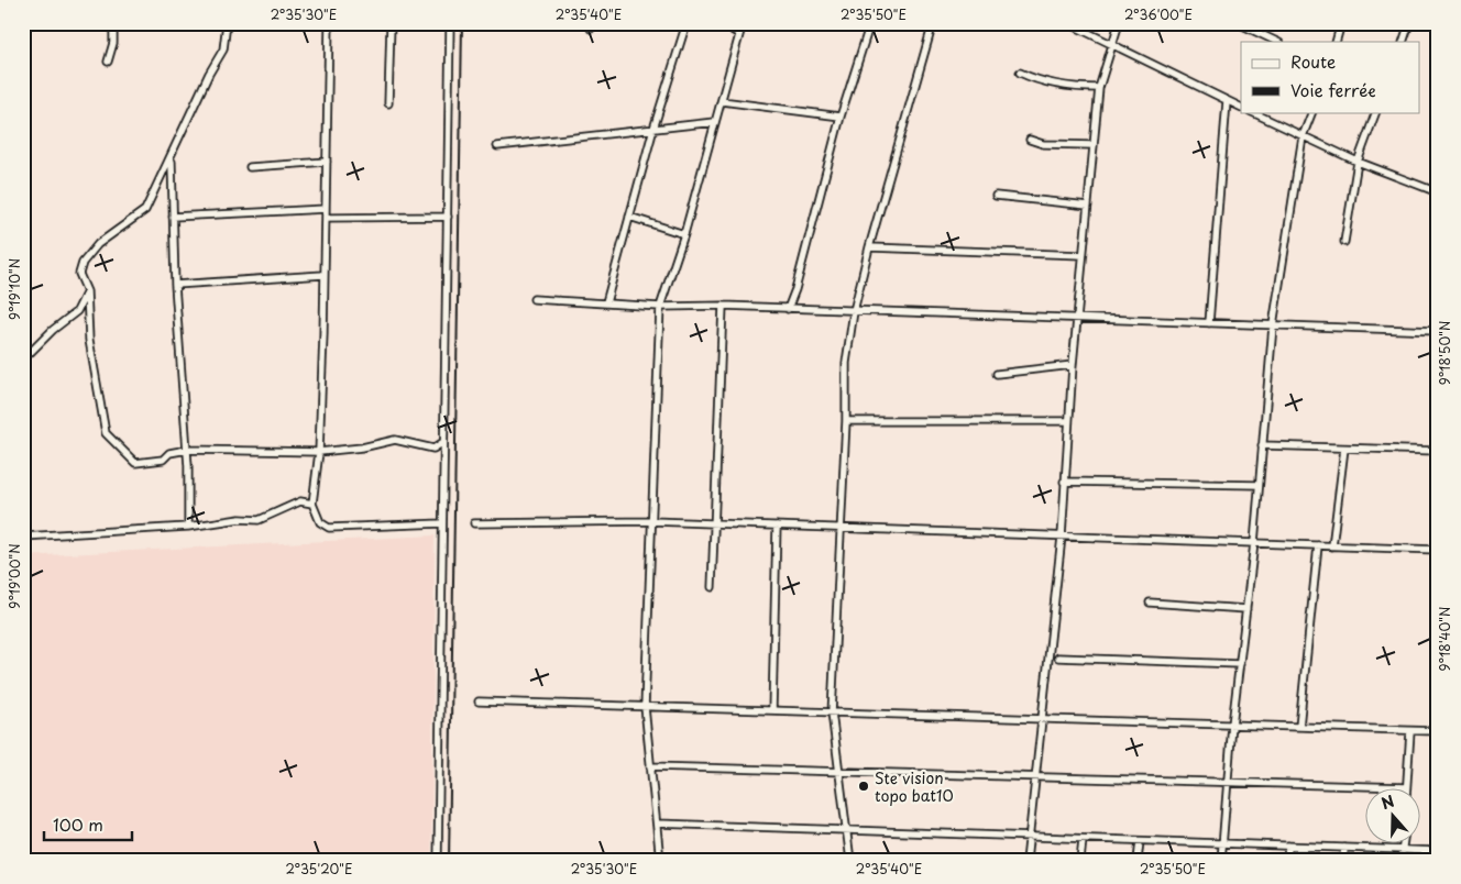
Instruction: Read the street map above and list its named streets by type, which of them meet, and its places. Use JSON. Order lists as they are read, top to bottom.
{
  "places": ["Ste vision topo bat10"],
  "legend": ["Route", "Voie ferrée"],
  "scale_bar": "100 m",
  "north": "top",
  "coordinates": [
    "2°35'30\"E",
    "2°35'40\"E",
    "2°35'50\"E",
    "2°36'00\"E",
    "9°19'10\"N",
    "9°18'50\"N",
    "9°19'00\"N",
    "9°18'40\"N",
    "2°35'20\"E"
  ]
}
